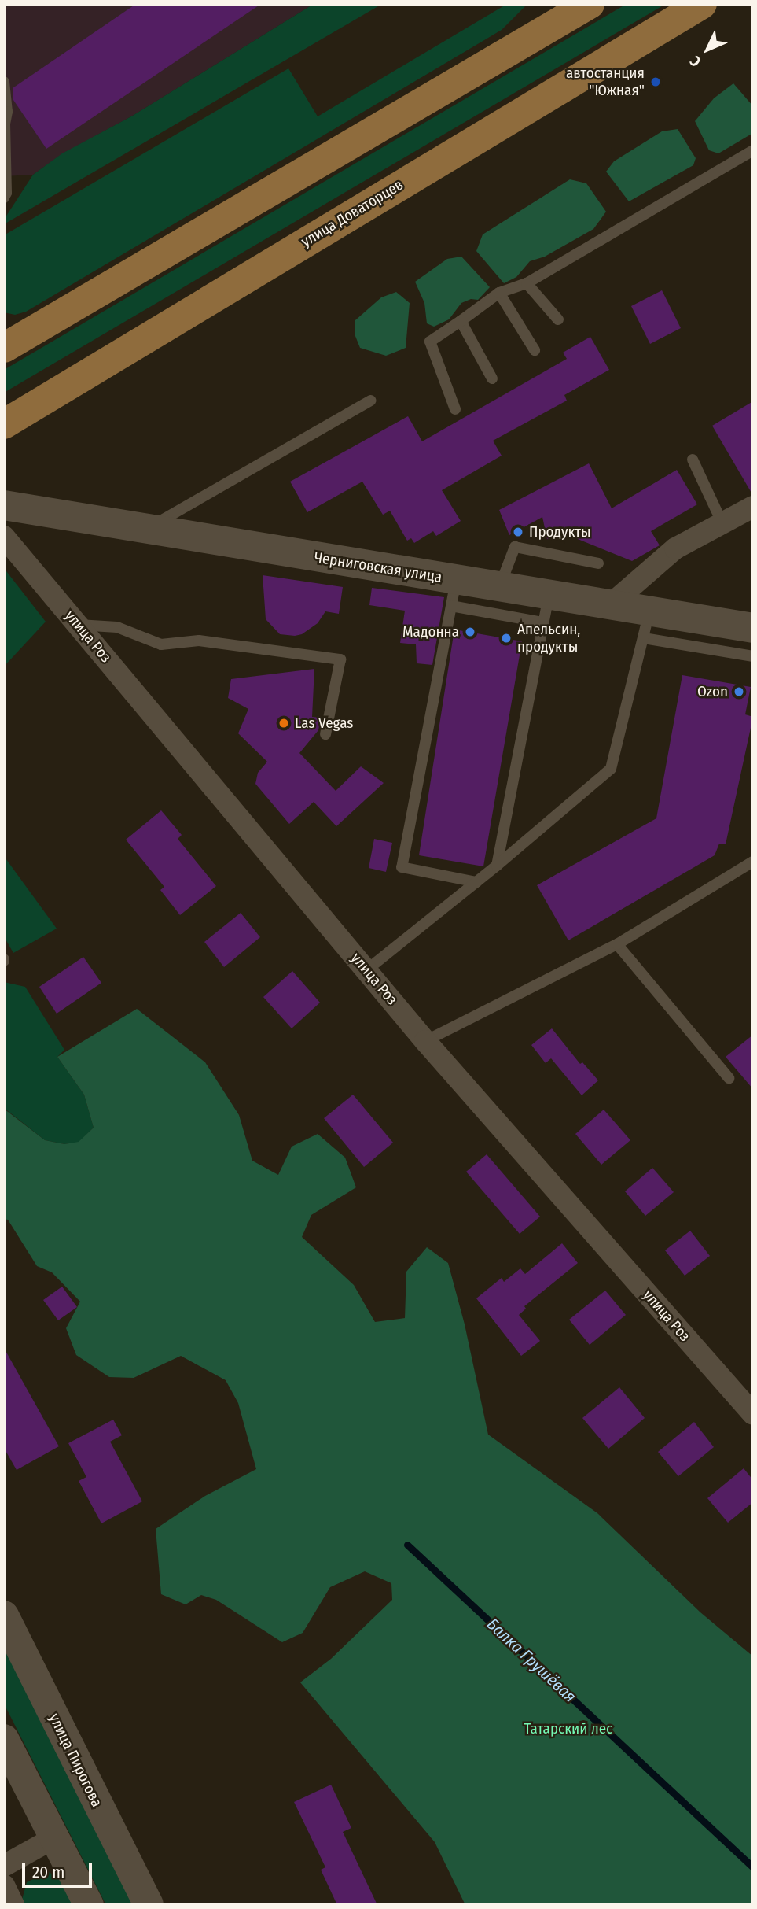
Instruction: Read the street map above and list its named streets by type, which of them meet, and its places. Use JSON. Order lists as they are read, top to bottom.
{
  "streets": {
    "main road": ["улица Доваторцев"],
    "street": ["Черниговская улица", "улица Роз", "улица Пирогова"]
  },
  "water": ["Балка Грушёвая"],
  "parks": ["Татарский лес"],
  "places": [
    "автостанция \"Южная\"",
    "Продукты",
    "Мадонна",
    "Апельсин, продукты",
    "Ozon",
    "Las Vegas"
  ],
  "scale_bar": "20 m",
  "north": "bottom left"
}
